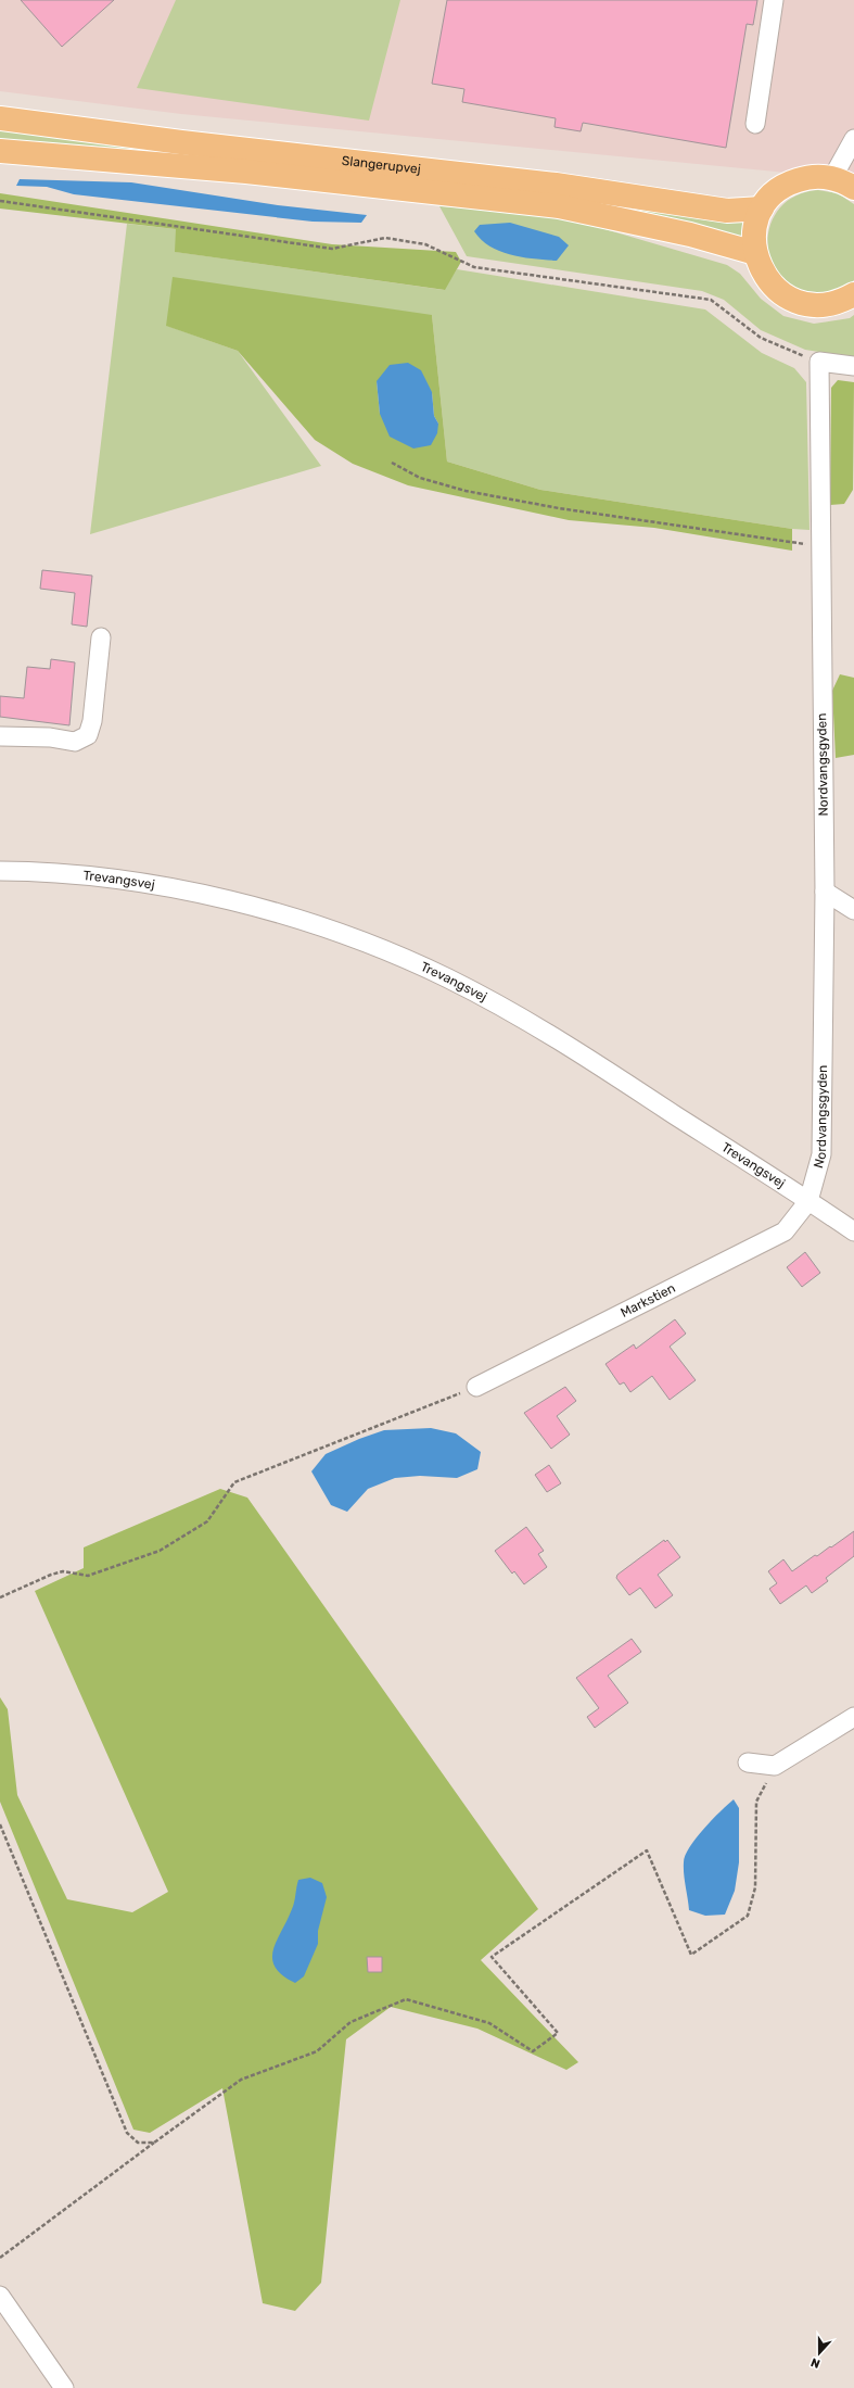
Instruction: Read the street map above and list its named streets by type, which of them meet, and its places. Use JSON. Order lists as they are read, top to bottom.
{
  "streets": {
    "main road": ["Slangerupvej"],
    "street": ["Nordvangsgyden", "Trevangsvej", "Markstien"]
  },
  "crossings": [
    ["Nordvangsgyden", "Trevangsvej"],
    ["Nordvangsgyden", "Markstien"],
    ["Trevangsvej", "Markstien"]
  ],
  "north": "bottom"
}
